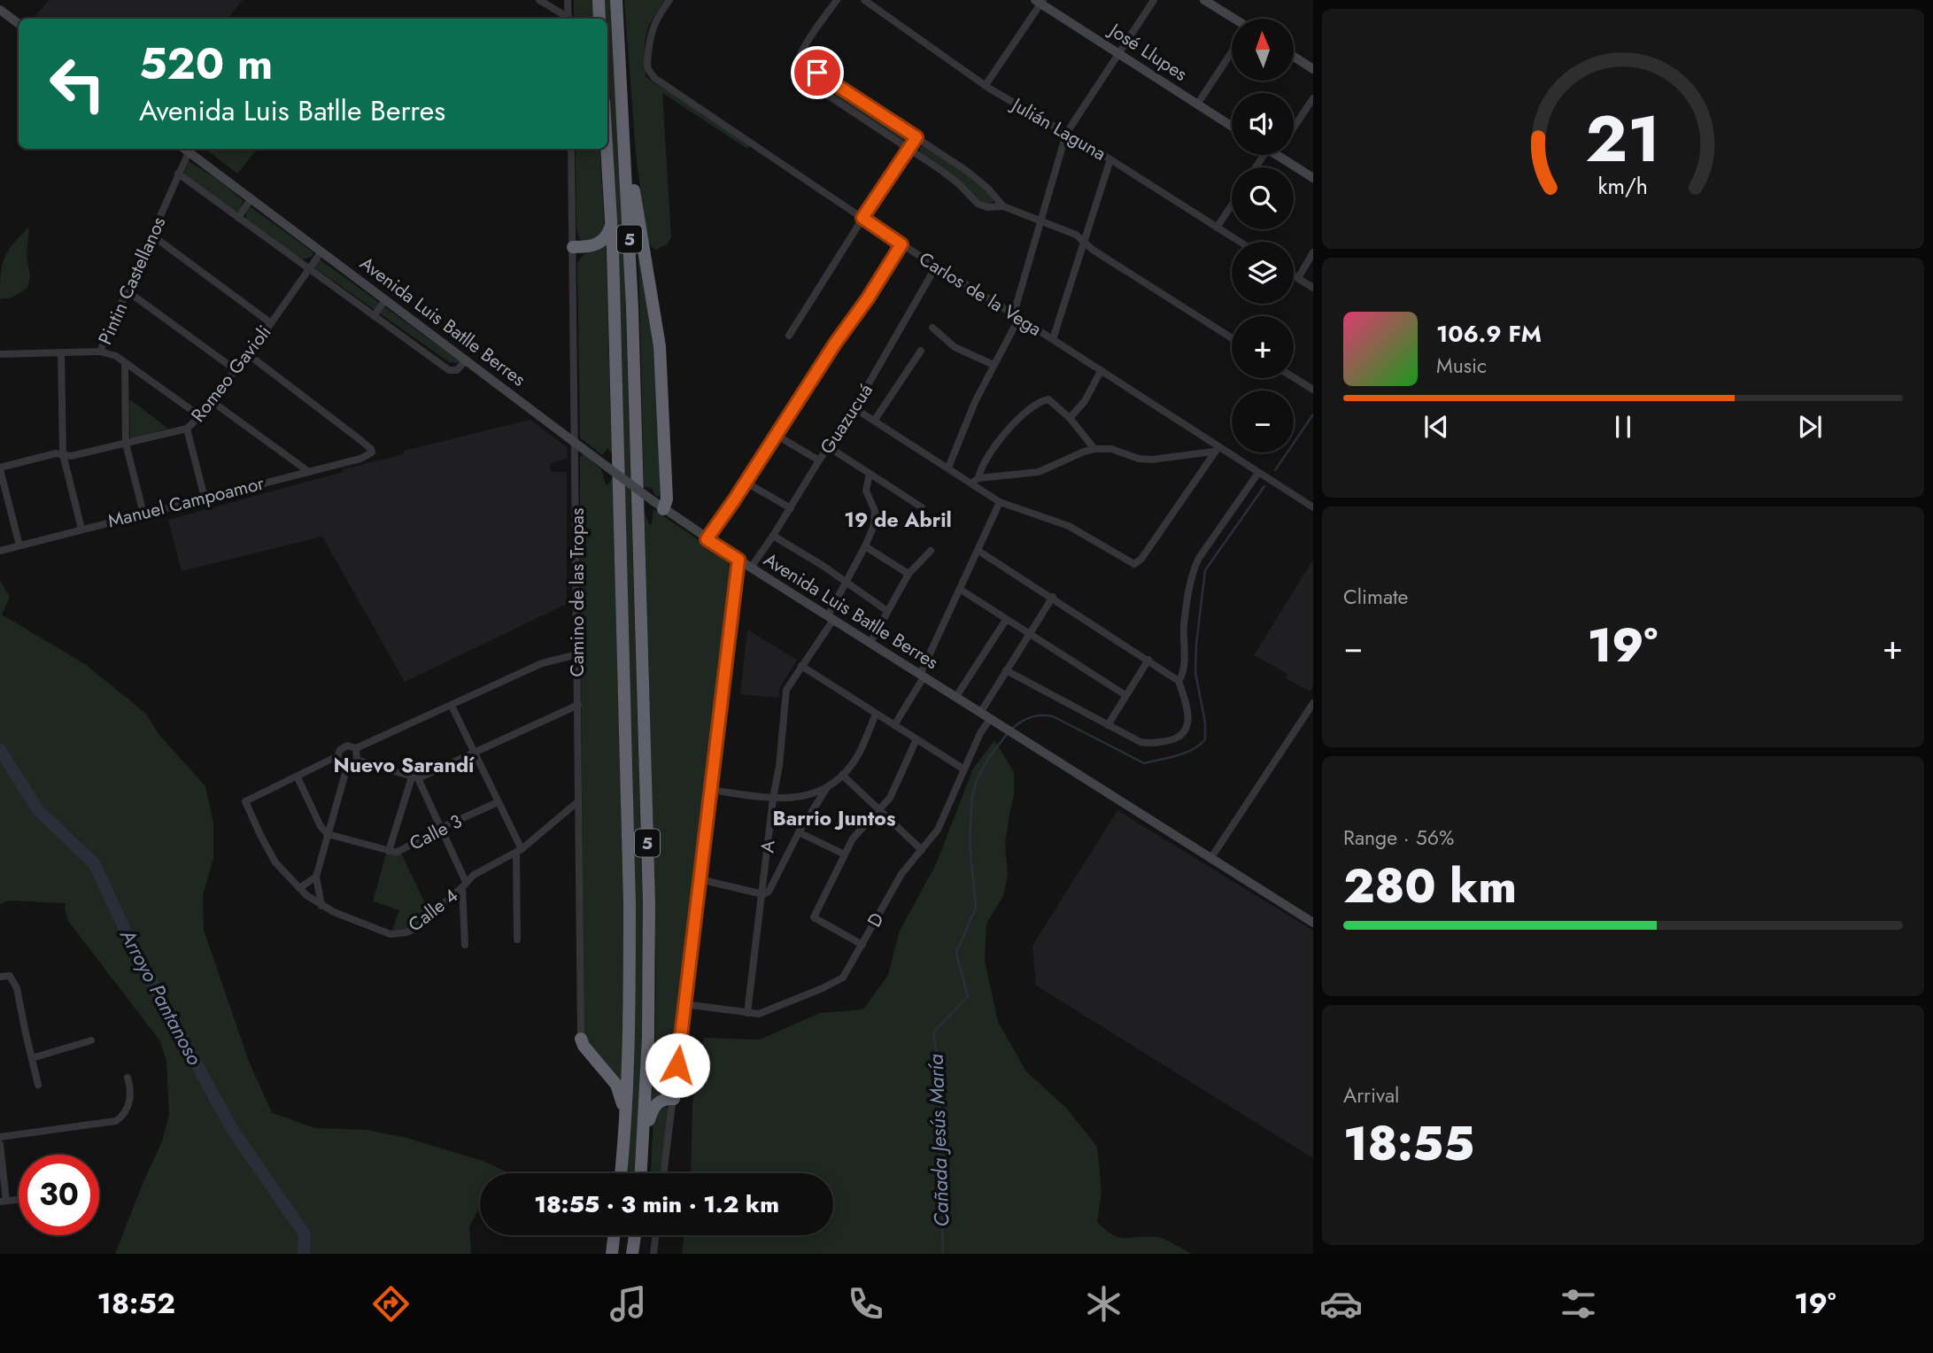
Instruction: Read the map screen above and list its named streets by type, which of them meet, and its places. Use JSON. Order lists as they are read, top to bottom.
{
  "streets": {
    "highway": ["5"],
    "main road": ["José Llupes", "Avenida Luis Batlle Berres"],
    "street": [
      "Julián Laguna",
      "Pintin Castellanos",
      "Carlos de la Vega",
      "Romeo Gavioli",
      "Guazucuá",
      "Manuel Campoamor",
      "Camino de las Tropas",
      "Calle 3",
      "A",
      "Calle 4",
      "D"
    ]
  },
  "crossings": [
    ["Pintin Castellanos", "Avenida Luis Batlle Berres"],
    ["Carlos de la Vega", "Guazucuá"],
    ["Avenida Luis Batlle Berres", "Romeo Gavioli"],
    ["Avenida Luis Batlle Berres", "Guazucuá"],
    ["Avenida Luis Batlle Berres", "Camino de las Tropas"],
    ["Avenida Luis Batlle Berres", "A"],
    ["Avenida Luis Batlle Berres", "D"],
    ["Romeo Gavioli", "Manuel Campoamor"],
    ["Camino de las Tropas", "Calle 4"],
    ["A", "D"]
  ],
  "districts": ["19 de Abril", "Nuevo Sarandí", "Barrio Juntos"],
  "water": ["Arroyo Pantanoso", "Cañada Jesús María"],
  "north": "top",
  "page": {
    "map_buttons": ["+", "−"],
    "turn": ["520 m", "Avenida Luis Batlle Berres"],
    "song": ["106.9 FM", "Music"],
    "tile": [
      "Climate",
      ["Range · 56%", "280 km"],
      ["Arrival", "18:55"]
    ],
    "heat": ["−", "19°", "+"],
    "limit": "30",
    "trip": "18:55 · 3 min · 1.2 km",
    "tabs": ["18:52", "19°"],
    "gauge": ["21", "km/h"]
  }
}
